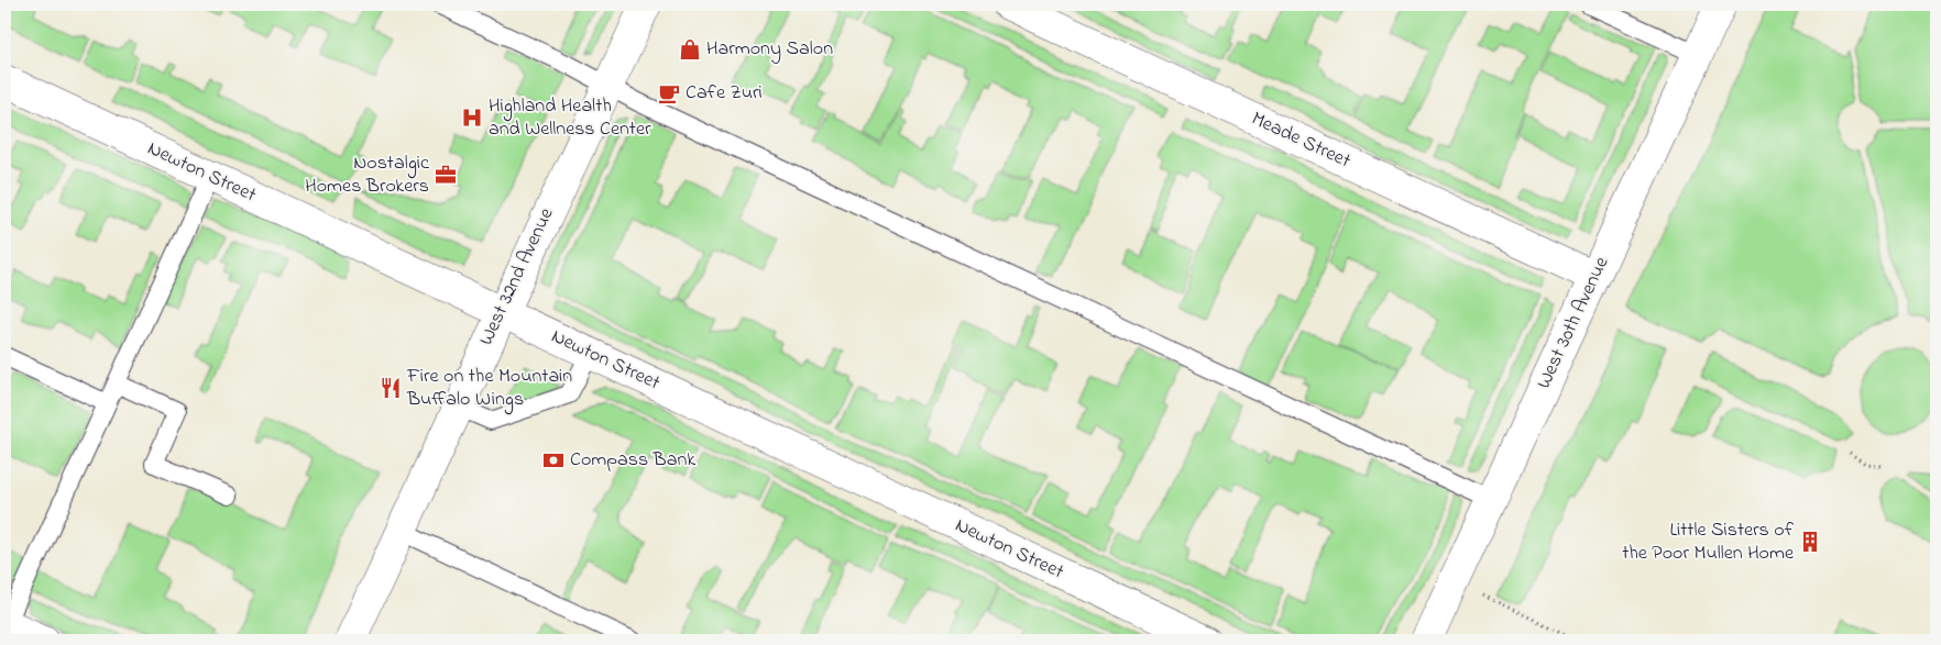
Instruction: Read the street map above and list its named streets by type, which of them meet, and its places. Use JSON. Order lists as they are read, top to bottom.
{
  "streets": {
    "street": [
      "Meade Street",
      "Newton Street",
      "West 32nd Avenue",
      "West 30th Avenue"
    ]
  },
  "crossings": [
    ["Meade Street", "West 30th Avenue"],
    ["Newton Street", "West 32nd Avenue"]
  ],
  "places": {
    "shop": ["Harmony Salon"],
    "cafe": ["Cafe Zuri"],
    "hospital": ["Highland Health and Wellness Center"],
    "office": ["Nostalgic Homes Brokers"],
    "restaurant": ["Fire on the Mountain Buffalo Wings"],
    "bank": ["Compass Bank"],
    "building": ["Little Sisters of the Poor Mullen Home"]
  }
}
